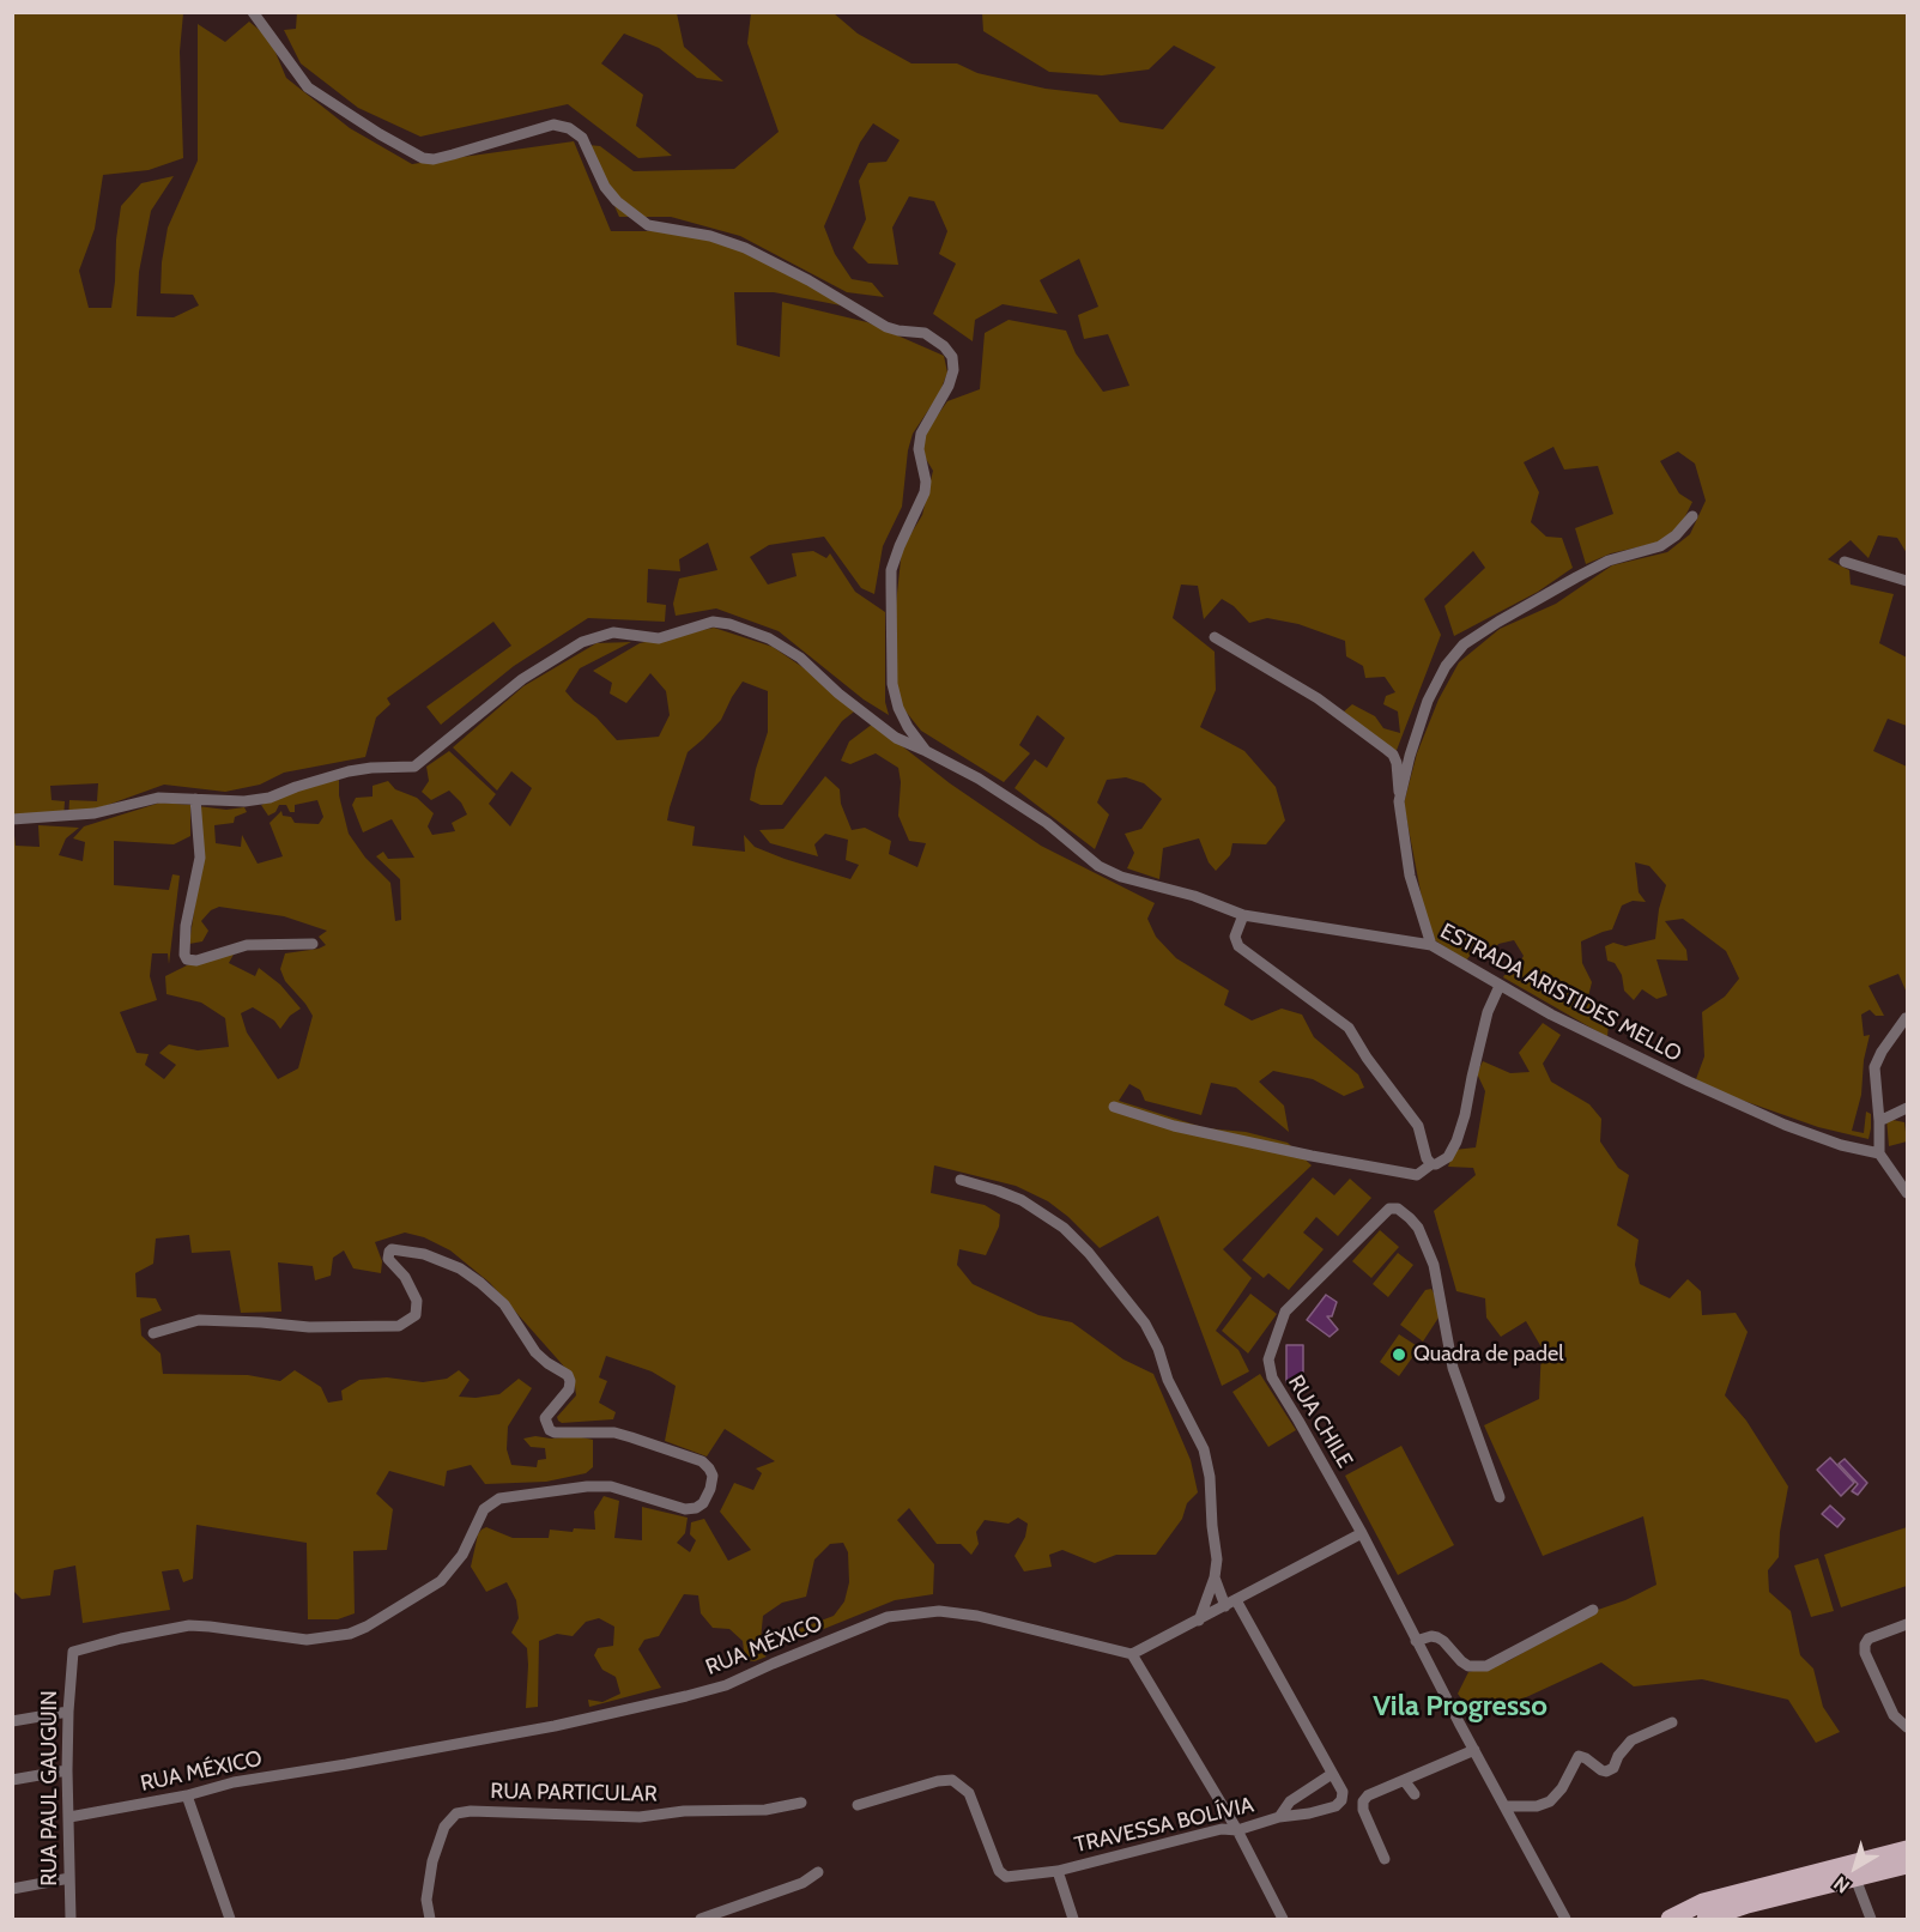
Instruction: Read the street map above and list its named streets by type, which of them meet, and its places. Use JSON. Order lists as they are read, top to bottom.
{
  "streets": {
    "street": [
      "ESTRADA ARISTIDES MELLO",
      "RUA CHILE",
      "RUA MÉXICO",
      "RUA PAUL GAUGUIN",
      "RUA PARTICULAR",
      "TRAVESSA BOLÍVIA"
    ]
  },
  "crossings": [
    ["RUA MÉXICO", "RUA PAUL GAUGUIN"]
  ],
  "districts": ["Vila Progresso"],
  "places": ["Quadra de padel"],
  "north": "bottom left"
}
